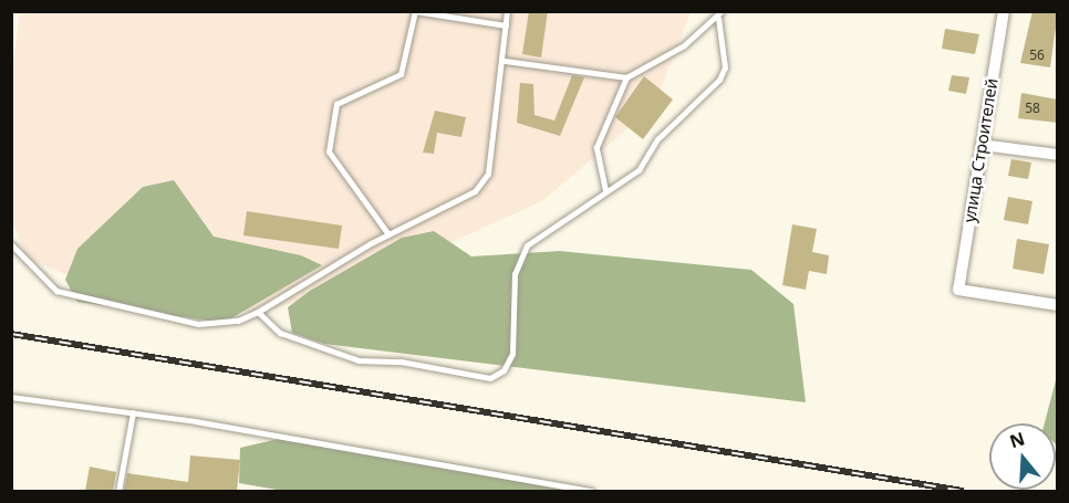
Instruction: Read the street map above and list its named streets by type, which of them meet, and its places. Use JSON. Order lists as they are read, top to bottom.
{
  "streets": {
    "street": ["улица Строителей"]
  },
  "house_numbers": ["56", "58"],
  "north": "top"
}
